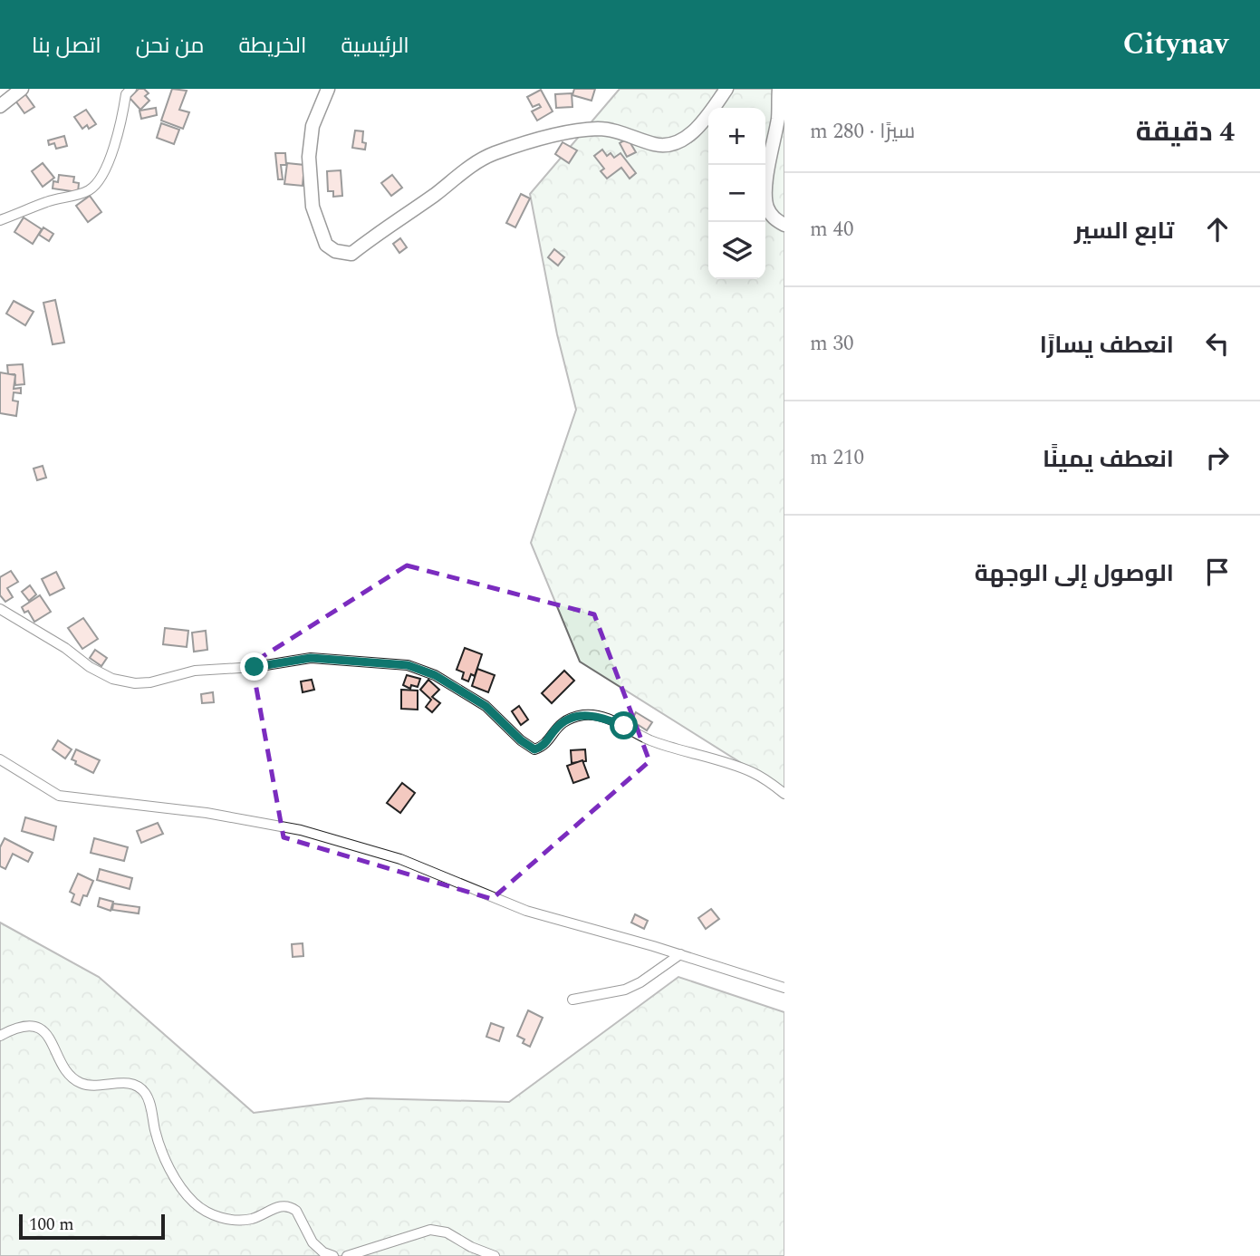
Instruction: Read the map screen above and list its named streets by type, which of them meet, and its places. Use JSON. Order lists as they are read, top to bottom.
{
  "scale_bar": "100 m",
  "page": {
    "header": "Citynav",
    "nav": [
      "الرئيسية",
      "الخريطة",
      "من نحن",
      "اتصل بنا"
    ],
    "heading": ["4 دقيقة", "سيرًا · 280 m"],
    "map_buttons": ["+", "−"],
    "list": [
      ["تابع السير", "40 m"],
      ["انعطف يسارًا", "30 m"],
      ["انعطف يمينًا", "210 m"],
      "الوصول إلى الوجهة"
    ],
    "scale": "100 m"
  }
}
